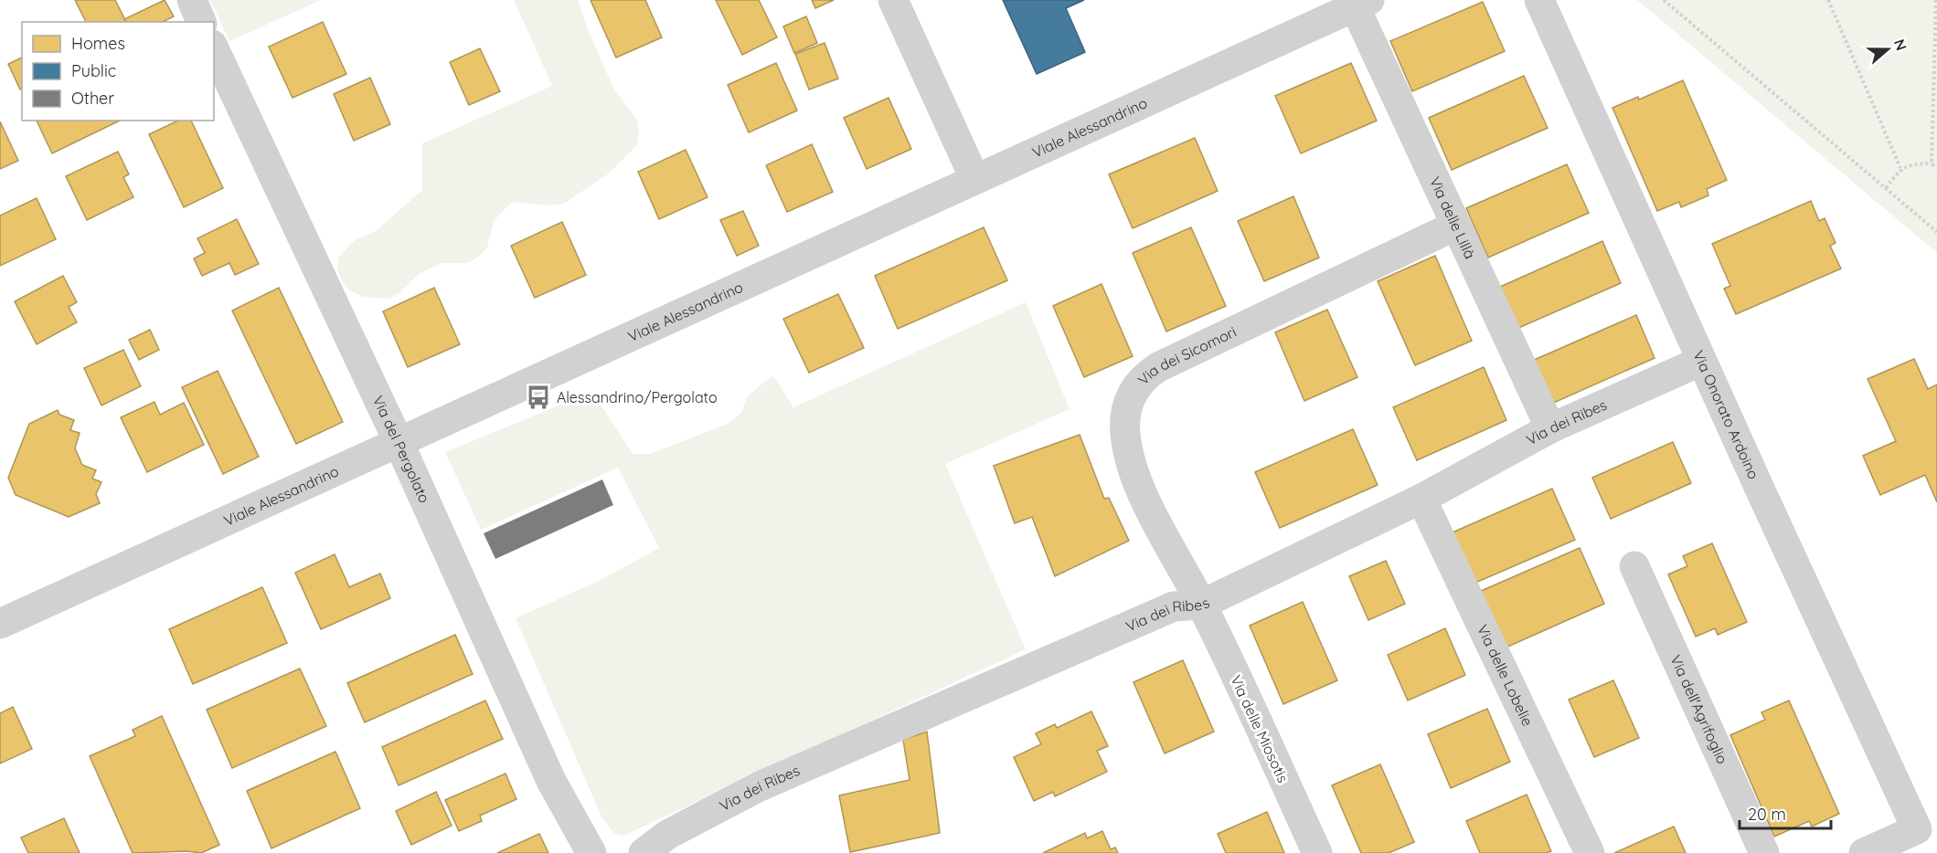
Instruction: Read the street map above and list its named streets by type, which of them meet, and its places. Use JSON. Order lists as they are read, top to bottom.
{
  "streets": {
    "street": [
      "Viale Alessandrino",
      "Via delle Lillà",
      "Via dei Sicomori",
      "Via Onorato Ardoino",
      "Via dei Ribes",
      "Via del Pergolato",
      "Via delle Lobelie",
      "Via dell'Agrifoglio",
      "Via delle Miosotis"
    ]
  },
  "crossings": [
    ["Viale Alessandrino", "Via delle Lillà"],
    ["Viale Alessandrino", "Via del Pergolato"],
    ["Via delle Lillà", "Via dei Sicomori"],
    ["Via delle Lillà", "Via dei Ribes"],
    ["Via dei Sicomori", "Via dei Ribes"],
    ["Via dei Sicomori", "Via delle Miosotis"],
    ["Via dei Ribes", "Via delle Lobelie"],
    ["Via dei Ribes", "Via delle Miosotis"]
  ],
  "places": {
    "bus stop": ["Alessandrino/Pergolato"]
  },
  "legend": ["Homes", "Public", "Other"],
  "scale_bar": "20 m",
  "north": "right"
}
